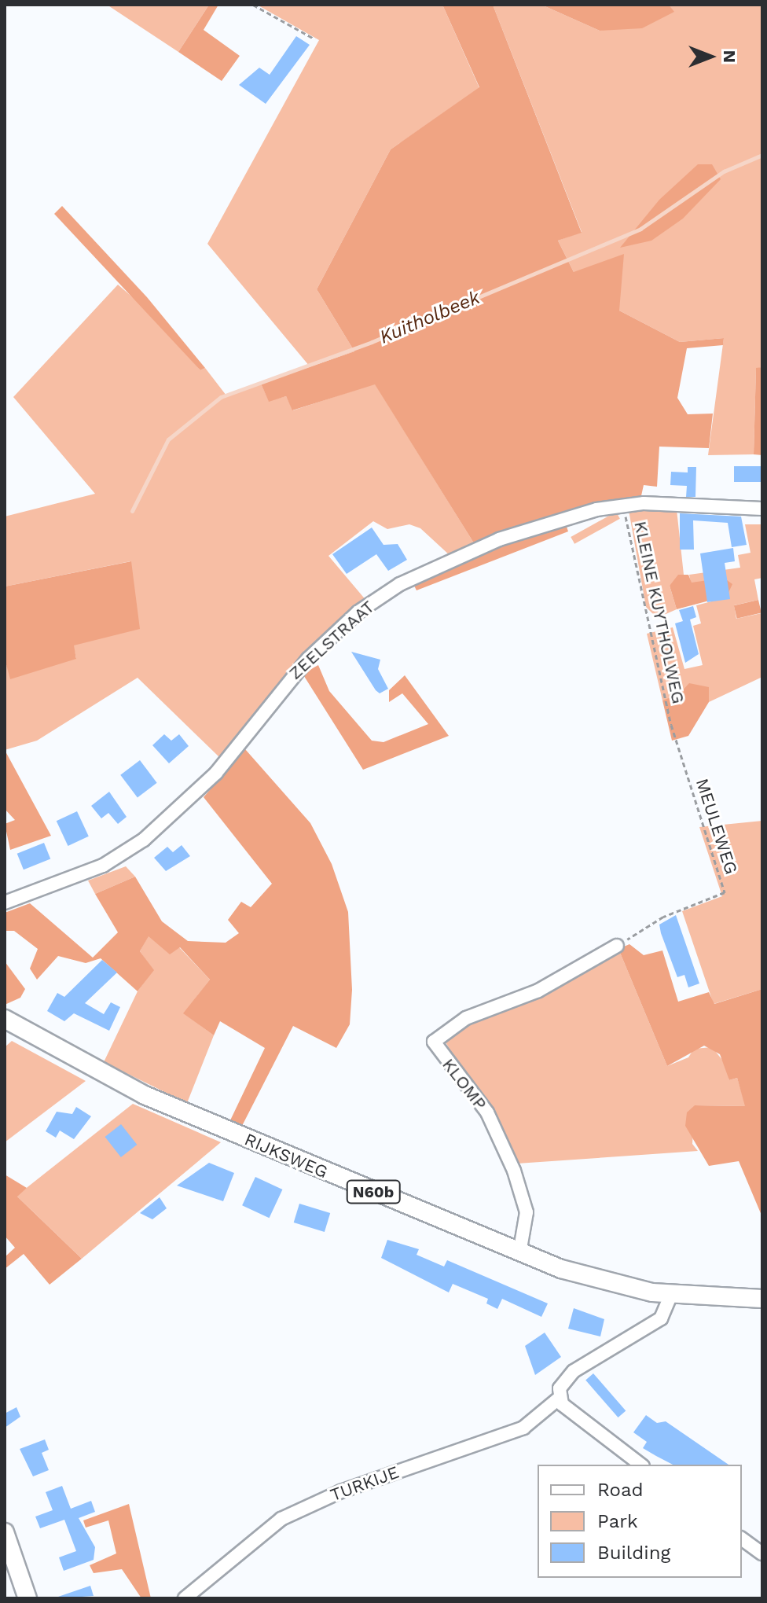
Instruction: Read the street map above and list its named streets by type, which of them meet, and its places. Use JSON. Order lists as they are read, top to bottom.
{
  "streets": {
    "main road": ["RIJKSWEG", "N60b"],
    "street": ["ZEELSTRAAT", "KLOMP", "TURKIJE"],
    "path": ["KLEINE KUYTHOLWEG", "MEULEWEG"]
  },
  "crossings": [
    ["KLEINE KUYTHOLWEG", "ZEELSTRAAT"],
    ["KLEINE KUYTHOLWEG", "MEULEWEG"],
    ["MEULEWEG", "KLOMP"],
    ["KLOMP", "RIJKSWEG"],
    ["RIJKSWEG", "TURKIJE"]
  ],
  "water": ["Kuitholbeek"],
  "legend": ["Road", "Park", "Building"],
  "north": "right"
}
